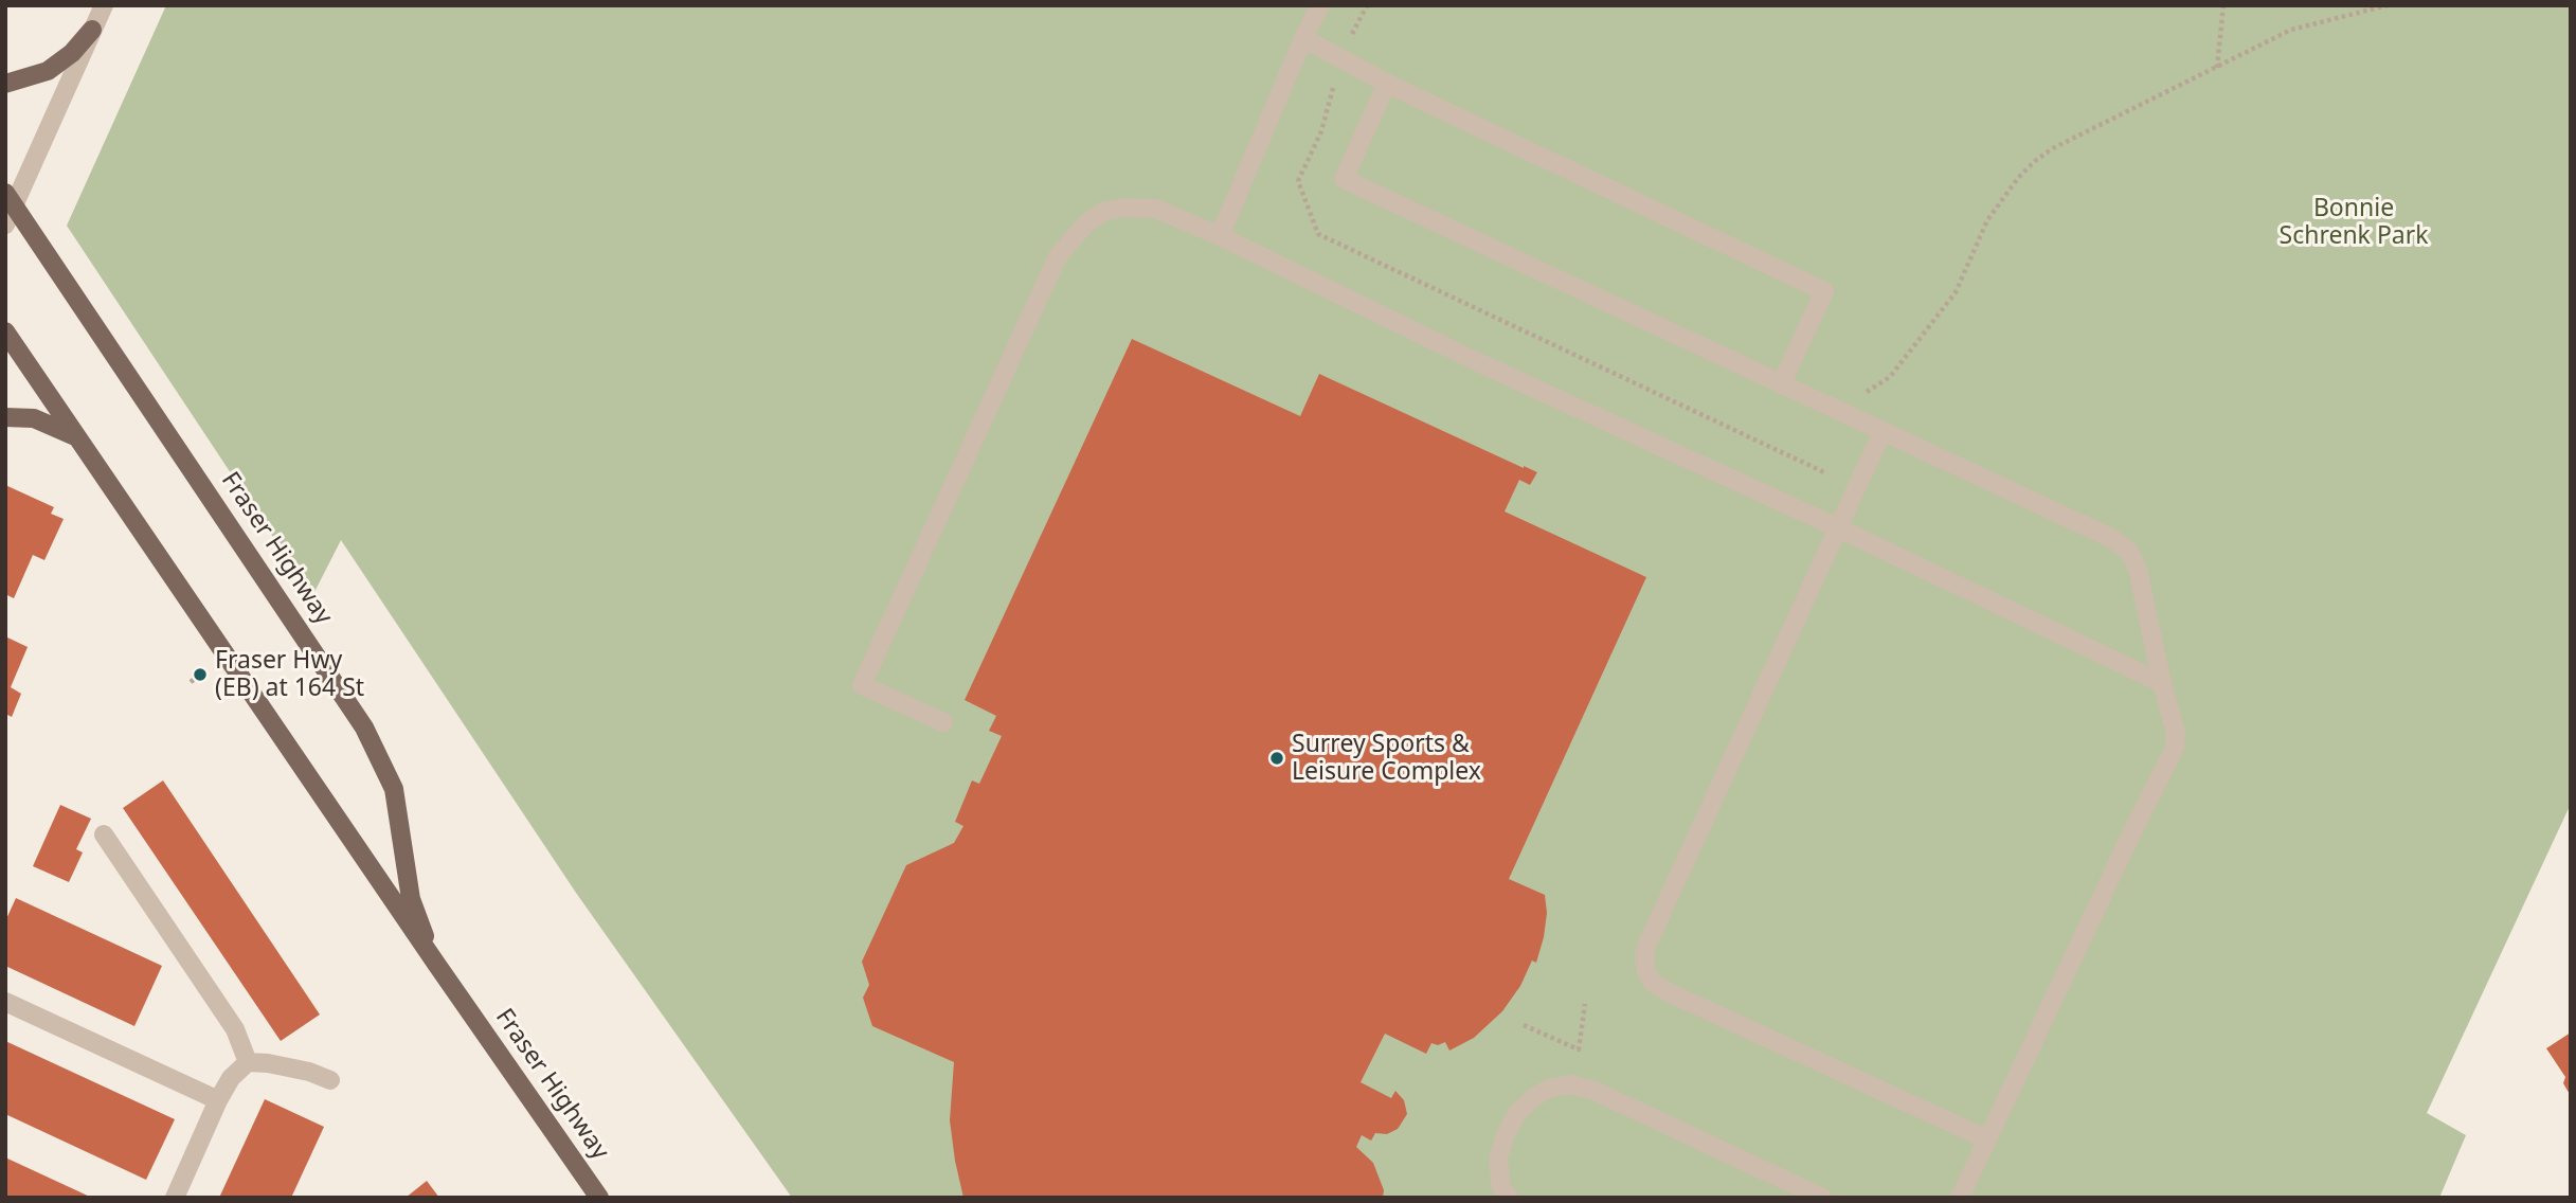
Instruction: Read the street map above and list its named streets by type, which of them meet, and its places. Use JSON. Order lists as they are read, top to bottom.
{
  "streets": {
    "main road": ["Fraser Highway"]
  },
  "parks": ["Bonnie Schrenk Park"],
  "places": ["Fraser Hwy (EB) at 164 St", "Surrey Sports & Leisure Complex"]
}
